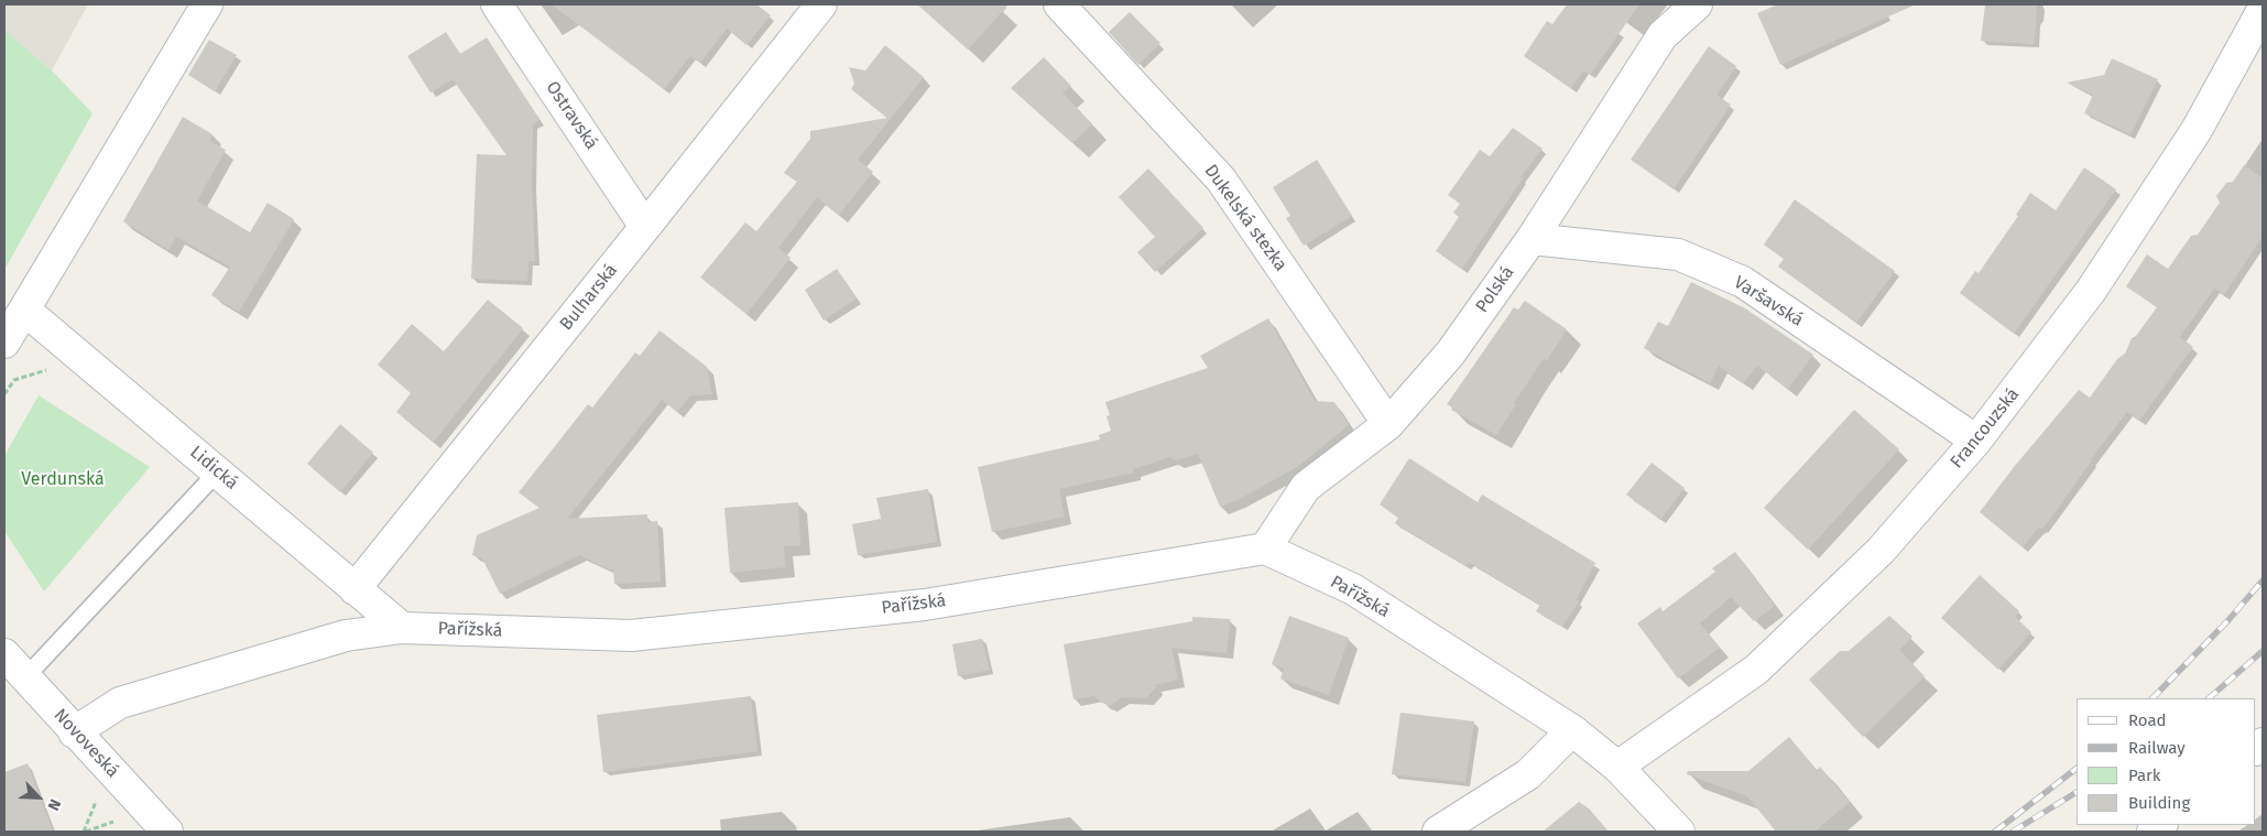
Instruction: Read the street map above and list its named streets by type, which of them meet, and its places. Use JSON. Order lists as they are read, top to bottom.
{
  "streets": {
    "street": [
      "Ostravská",
      "Dukelská stezka",
      "Polská",
      "Bulharská",
      "Varšavská",
      "Francouzská",
      "Lidická",
      "Pařížská",
      "Novoveská"
    ]
  },
  "crossings": [
    ["Ostravská", "Bulharská"],
    ["Dukelská stezka", "Polská"],
    ["Polská", "Varšavská"],
    ["Polská", "Pařížská"],
    ["Bulharská", "Lidická"],
    ["Varšavská", "Francouzská"],
    ["Francouzská", "Pařížská"],
    ["Lidická", "Pařížská"],
    ["Pařížská", "Novoveská"]
  ],
  "parks": ["Verdunská"],
  "legend": [
    "Road",
    "Railway",
    "Park",
    "Building"
  ],
  "north": "bottom right"
}
